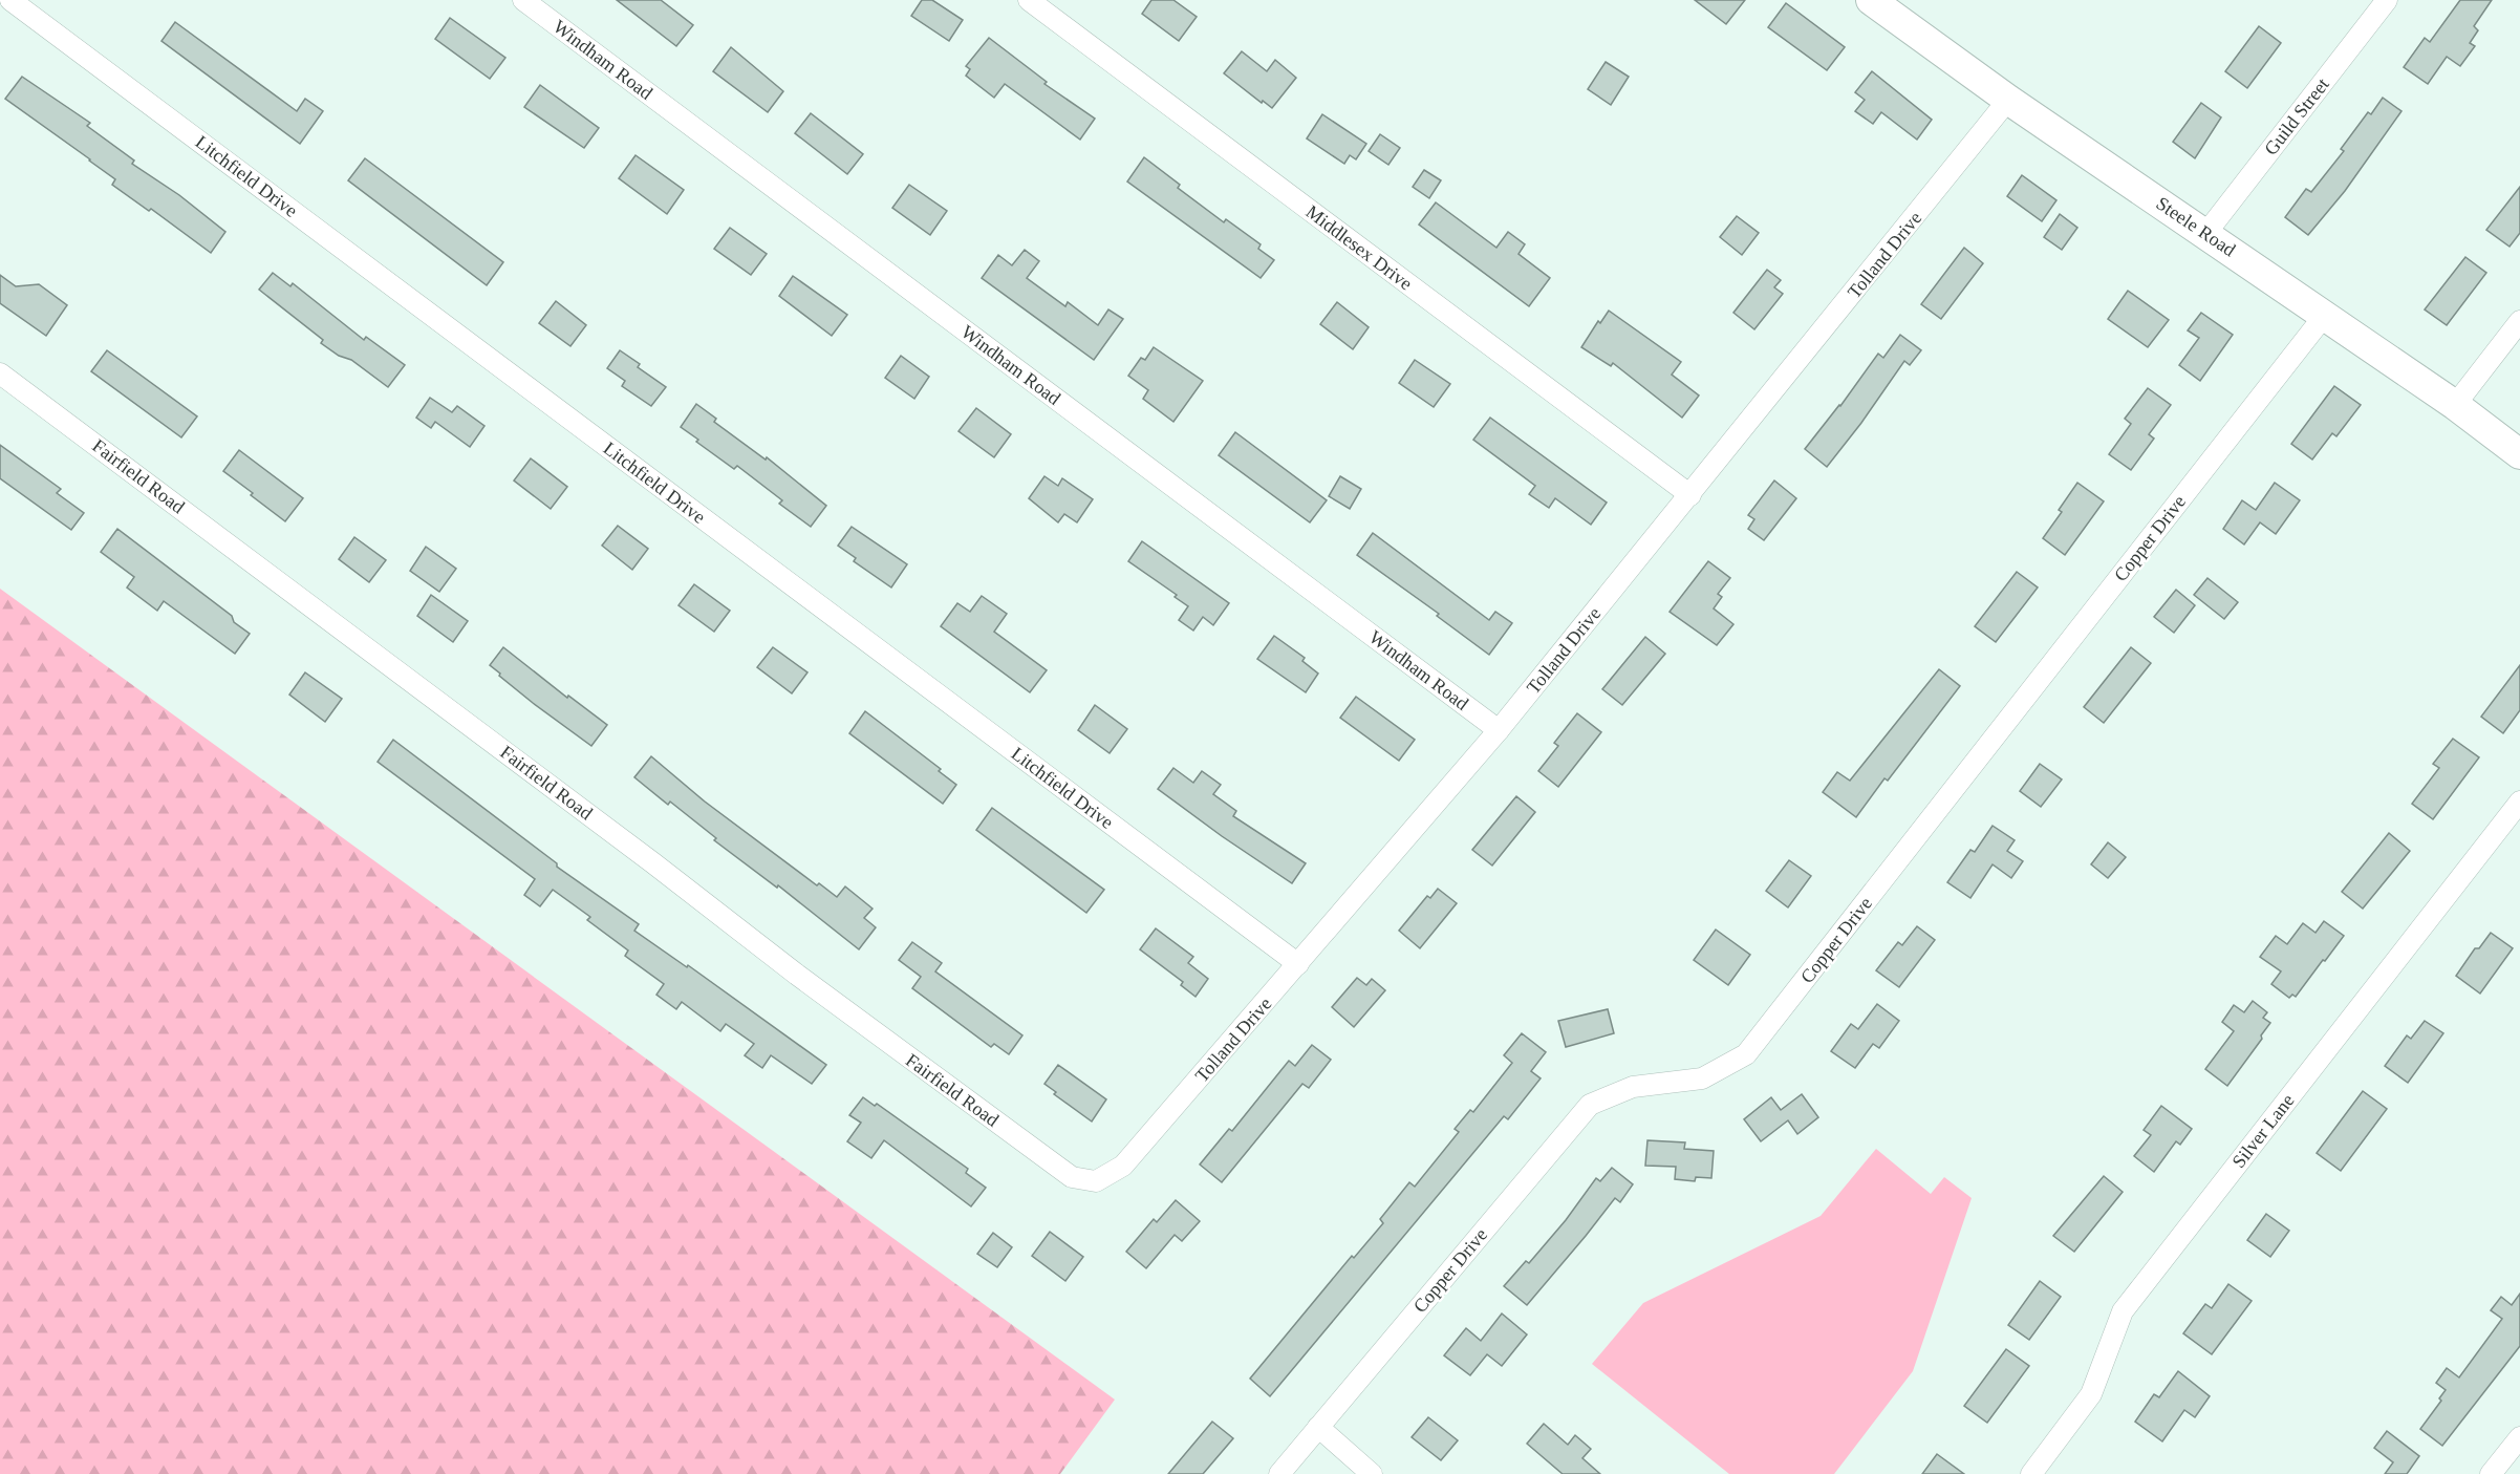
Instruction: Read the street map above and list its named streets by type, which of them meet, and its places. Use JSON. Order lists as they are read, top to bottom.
{
  "streets": {
    "street": [
      "Windham Road",
      "Guild Street",
      "Litchfield Drive",
      "Steele Road",
      "Middlesex Drive",
      "Tolland Drive",
      "Fairfield Road",
      "Copper Drive",
      "Silver Lane"
    ]
  },
  "crossings": [
    ["Windham Road", "Tolland Drive"],
    ["Guild Street", "Steele Road"],
    ["Litchfield Drive", "Tolland Drive"],
    ["Steele Road", "Tolland Drive"],
    ["Steele Road", "Copper Drive"],
    ["Middlesex Drive", "Tolland Drive"],
    ["Tolland Drive", "Fairfield Road"]
  ]
}
